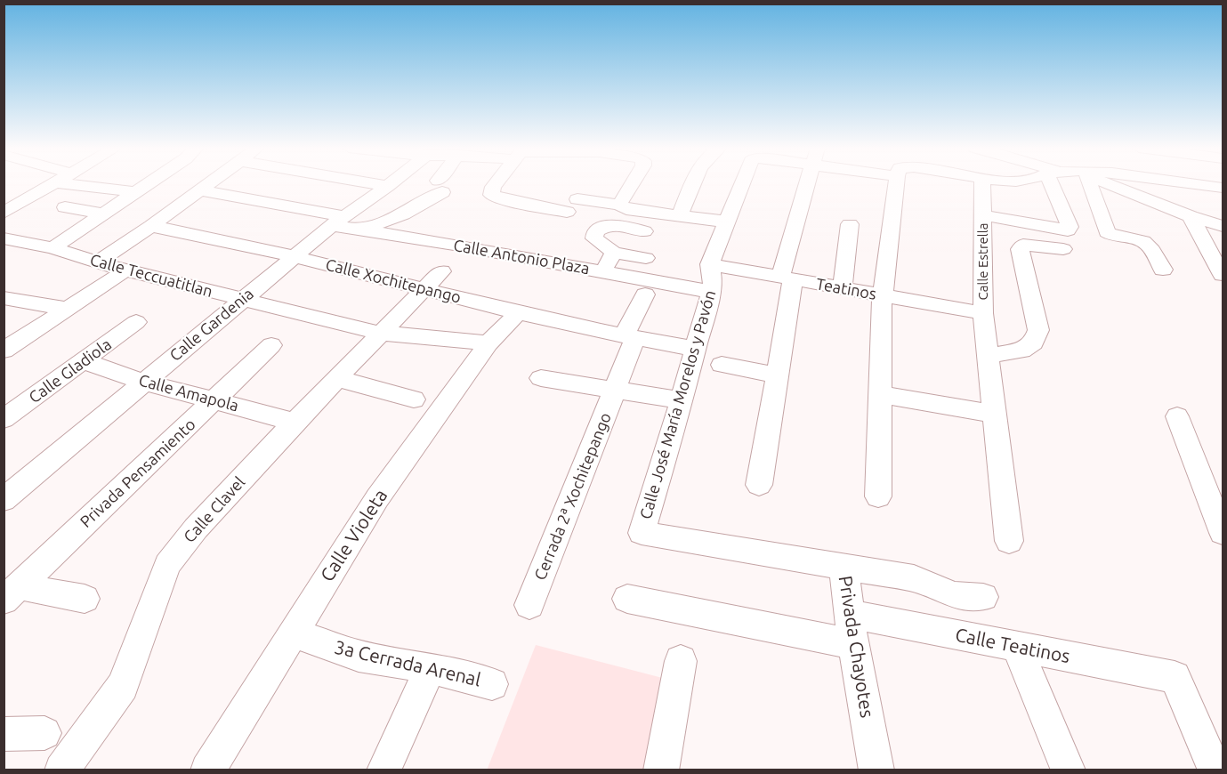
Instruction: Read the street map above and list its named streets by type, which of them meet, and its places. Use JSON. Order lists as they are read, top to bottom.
{
  "streets": {
    "street": [
      "Calle Antonio Plaza",
      "Calle Estrella",
      "Calle Teccuatitlan",
      "Calle Xochitepango",
      "Teatinos",
      "Calle Gardenia",
      "Calle Gladiola",
      "Calle Amapola",
      "Calle José María Morelos y Pavón",
      "Privada Pensamiento",
      "Cerrada 2ª Xochitepango",
      "Calle Clavel",
      "Calle Violeta",
      "Calle Teatinos",
      "Privada Chayotes",
      "3a Cerrada Arenal"
    ]
  },
  "crossings": [
    ["Calle Antonio Plaza", "Calle Gardenia"],
    ["Calle Antonio Plaza", "Calle José María Morelos y Pavón"],
    ["Calle Estrella", "Teatinos"],
    ["Calle Teccuatitlan", "Calle Gardenia"],
    ["Calle Teccuatitlan", "Calle Clavel"],
    ["Calle Teccuatitlan", "Calle Violeta"],
    ["Calle Xochitepango", "Calle Gardenia"],
    ["Calle Xochitepango", "Calle José María Morelos y Pavón"],
    ["Calle Xochitepango", "Calle Clavel"],
    ["Calle Xochitepango", "Calle Violeta"],
    ["Teatinos", "Calle José María Morelos y Pavón"],
    ["Calle Gardenia", "Calle Amapola"],
    ["Calle Gladiola", "Calle Amapola"],
    ["Calle Amapola", "Privada Pensamiento"],
    ["Calle Amapola", "Calle Clavel"],
    ["Calle José María Morelos y Pavón", "Privada Chayotes"],
    ["Calle Violeta", "3a Cerrada Arenal"],
    ["Calle Teatinos", "Privada Chayotes"]
  ]
}
